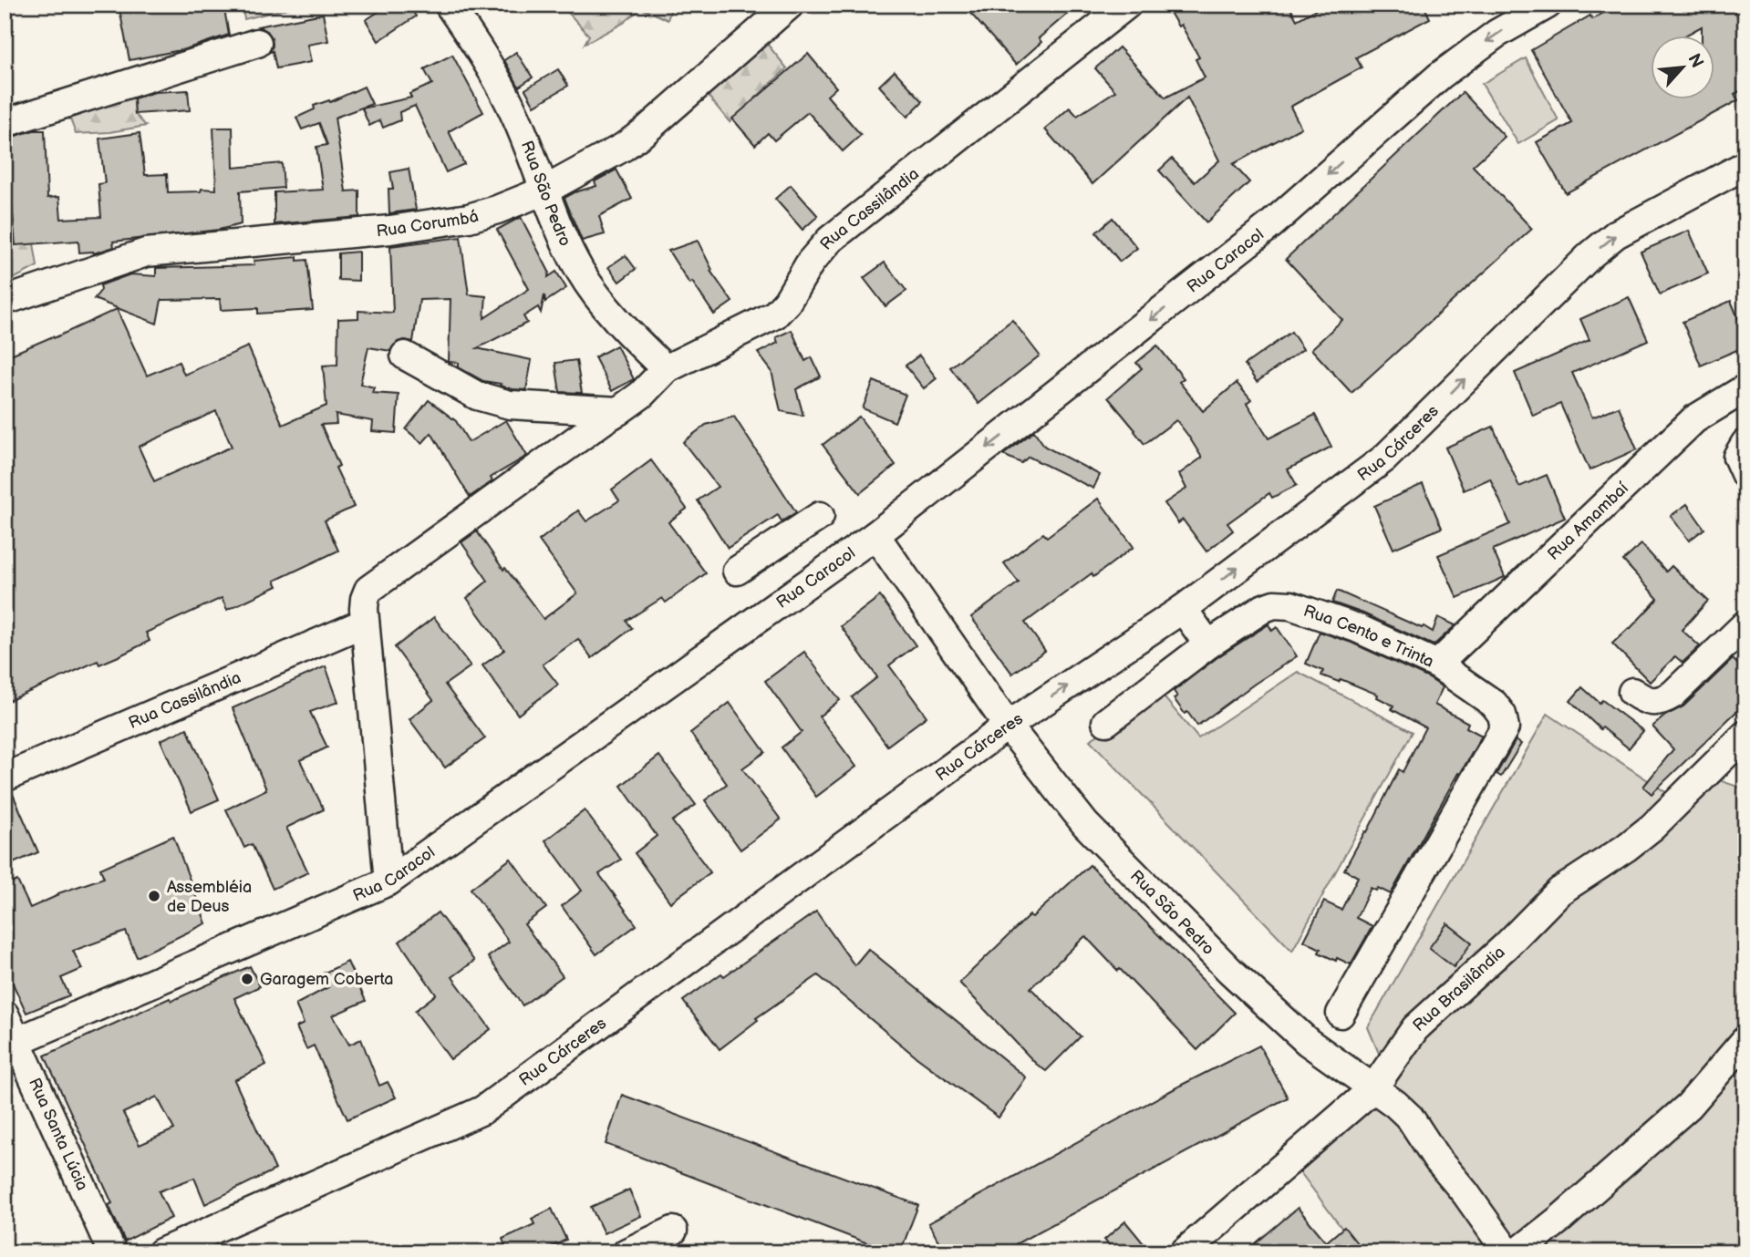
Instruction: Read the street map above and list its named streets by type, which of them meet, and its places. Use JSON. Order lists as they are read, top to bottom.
{
  "streets": {
    "street": [
      "Rua São Pedro",
      "Rua Cassilândia",
      "Rua Corumbá",
      "Rua Caracol",
      "Rua Cárceres",
      "Rua Amambaí",
      "Rua Cento e Trinta",
      "Rua Brasilândia",
      "Rua Santa Lúcia"
    ]
  },
  "crossings": [
    ["Rua São Pedro", "Rua Cassilândia"],
    ["Rua São Pedro", "Rua Corumbá"],
    ["Rua São Pedro", "Rua Caracol"],
    ["Rua São Pedro", "Rua Cárceres"],
    ["Rua São Pedro", "Rua Brasilândia"],
    ["Rua Cassilândia", "Rua Caracol"],
    ["Rua Caracol", "Rua Santa Lúcia"],
    ["Rua Amambaí", "Rua Cento e Trinta"]
  ],
  "one_way": ["Rua Caracol", "Rua Cárceres"],
  "places": ["Assembléia de Deus", "Garagem Coberta"],
  "north": "top right"
}
